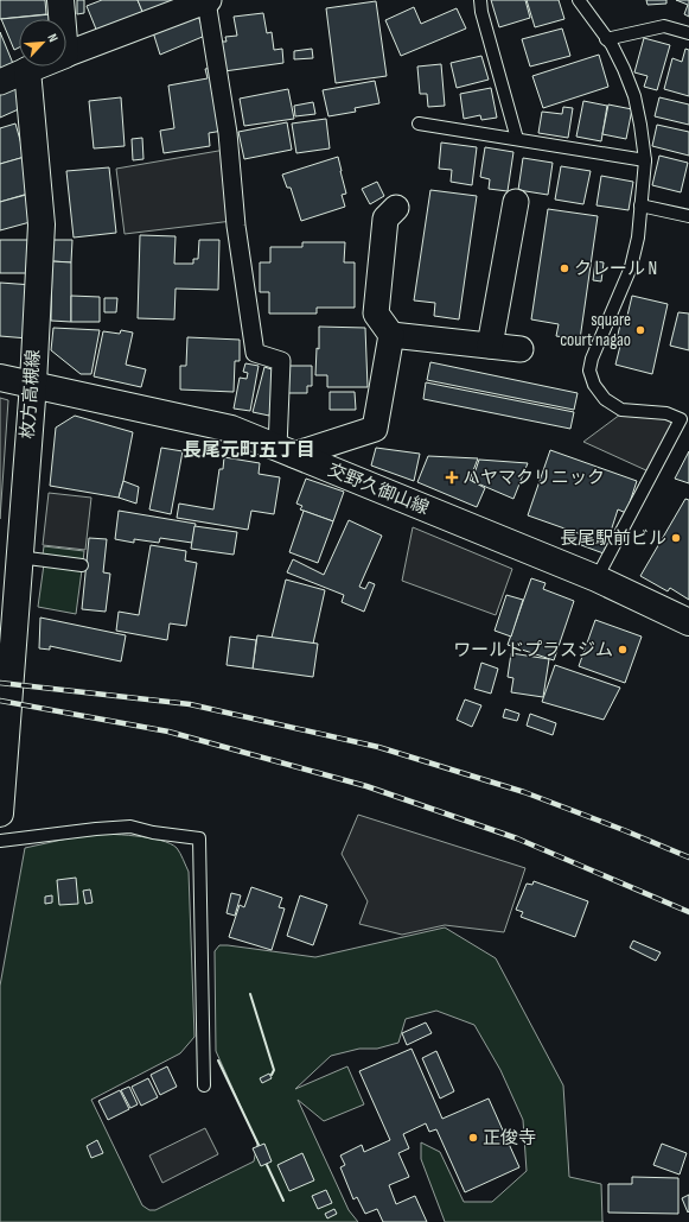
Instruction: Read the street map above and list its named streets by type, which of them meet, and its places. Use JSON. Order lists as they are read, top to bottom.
{
  "streets": {
    "main road": ["枚方高槻線", "交野久御山線"]
  },
  "crossings": [
    ["枚方高槻線", "交野久御山線"]
  ],
  "districts": ["長尾元町五丁目"],
  "places": {
    "other": [
      "クレール N",
      "square court nagao",
      "長尾駅前ビル",
      "ワールドプラスジム",
      "正俊寺"
    ],
    "health": ["ハヤマクリニック"]
  },
  "north": "top right"
}
